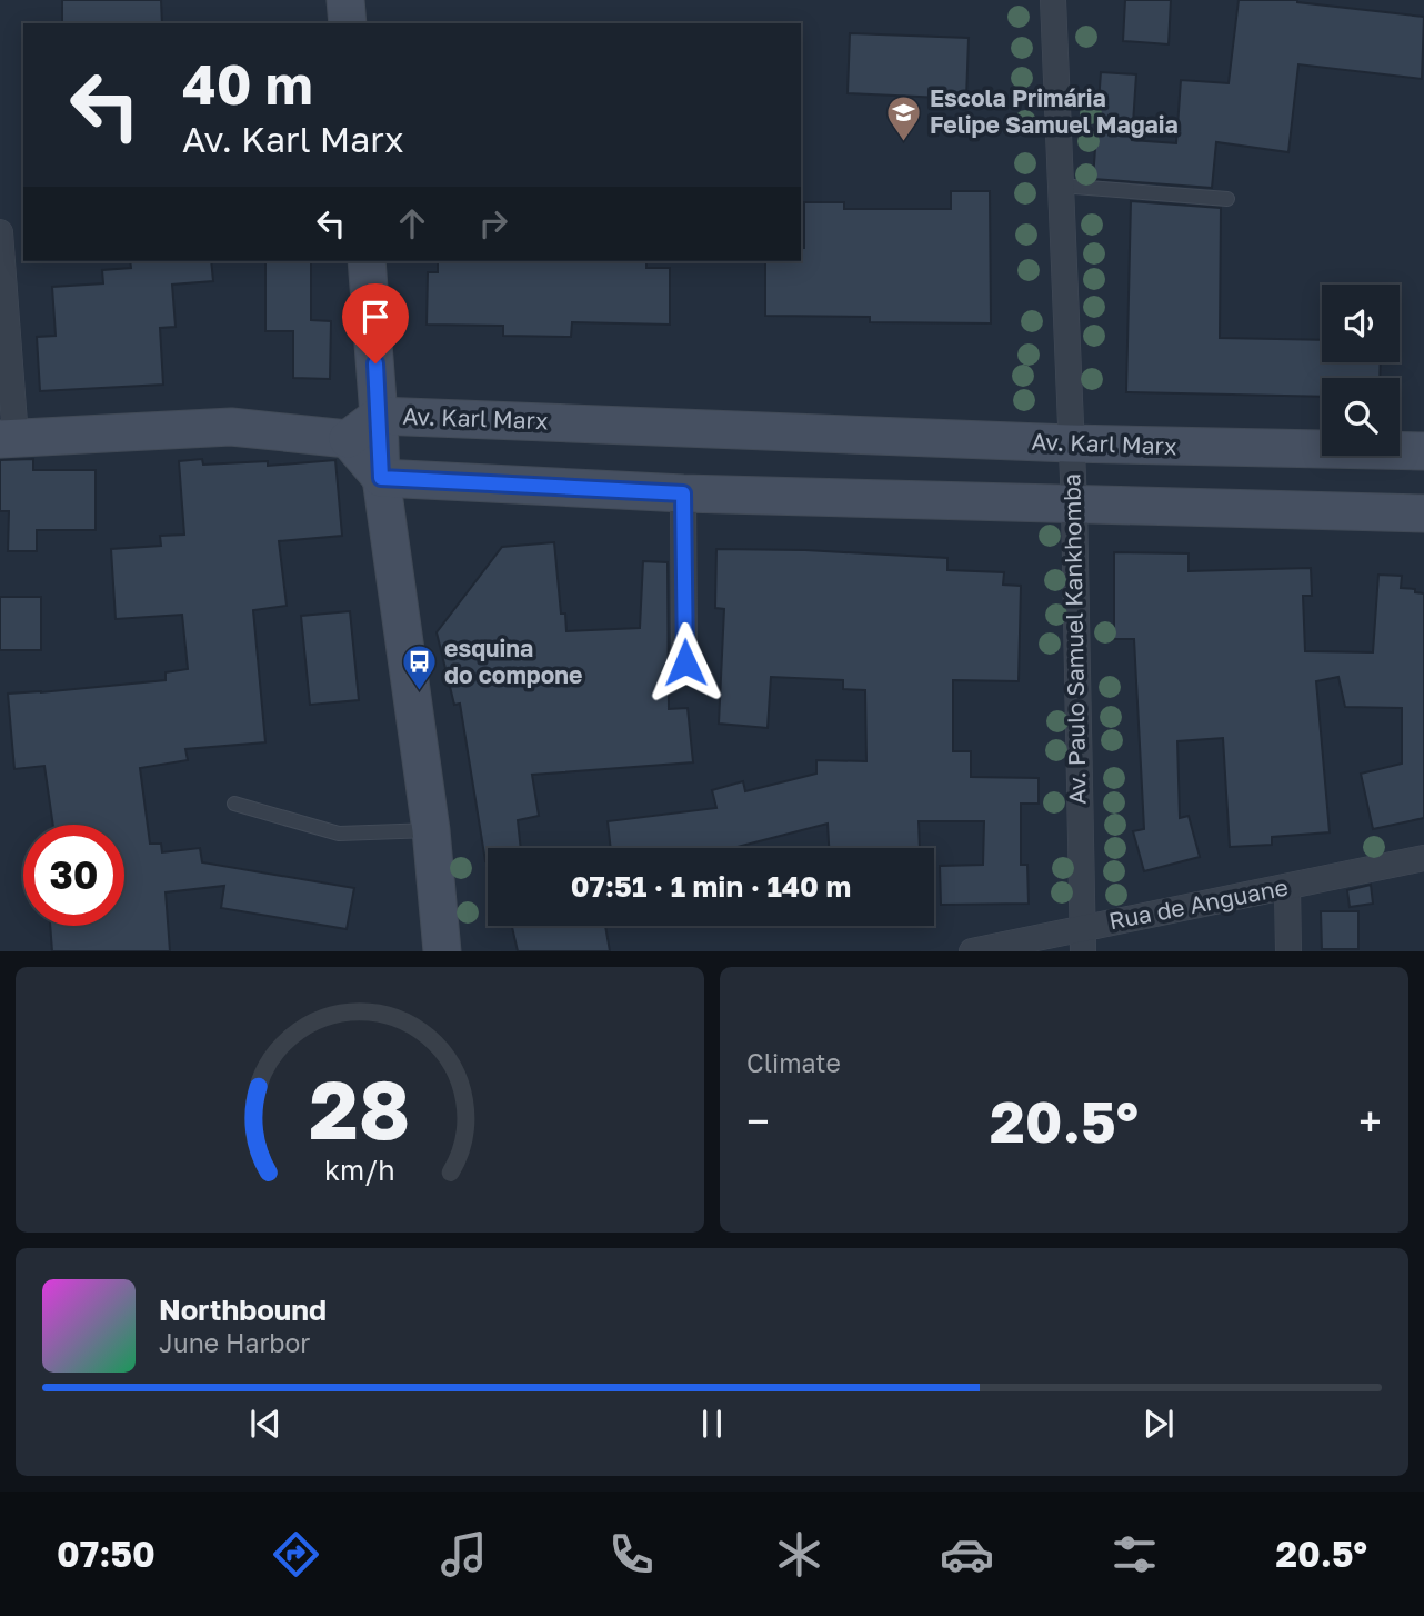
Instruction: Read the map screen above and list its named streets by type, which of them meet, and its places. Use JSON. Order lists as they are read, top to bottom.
{
  "streets": {
    "street": ["Av. Karl Marx", "Av. Paulo Samuel Kankhomba", "Rua de Anguane"]
  },
  "crossings": [
    ["Av. Karl Marx", "Av. Paulo Samuel Kankhomba"],
    ["Av. Paulo Samuel Kankhomba", "Rua de Anguane"]
  ],
  "places": {
    "school or university": ["Escola Primária Felipe Samuel Magaia"],
    "bus stop": ["esquina do compone"]
  },
  "page": {
    "turn": ["40 m", "Av. Karl Marx"],
    "limit": "30",
    "trip": "07:51 · 1 min · 140 m",
    "tile": "Climate",
    "heat": ["−", "20.5°", "+"],
    "song": ["Northbound", "June Harbor"],
    "tabs": ["07:50", "20.5°"],
    "gauge": ["28", "km/h"]
  }
}
